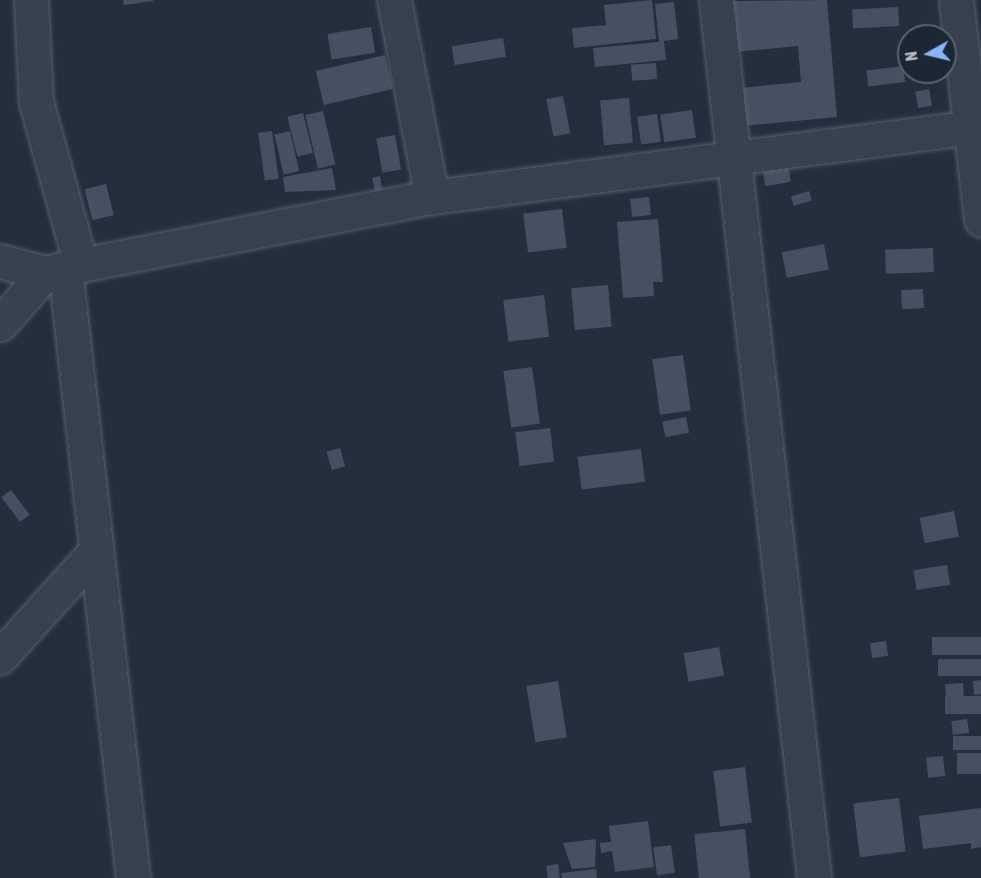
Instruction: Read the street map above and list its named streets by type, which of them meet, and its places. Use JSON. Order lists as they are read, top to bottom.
{
  "north": "left"
}
